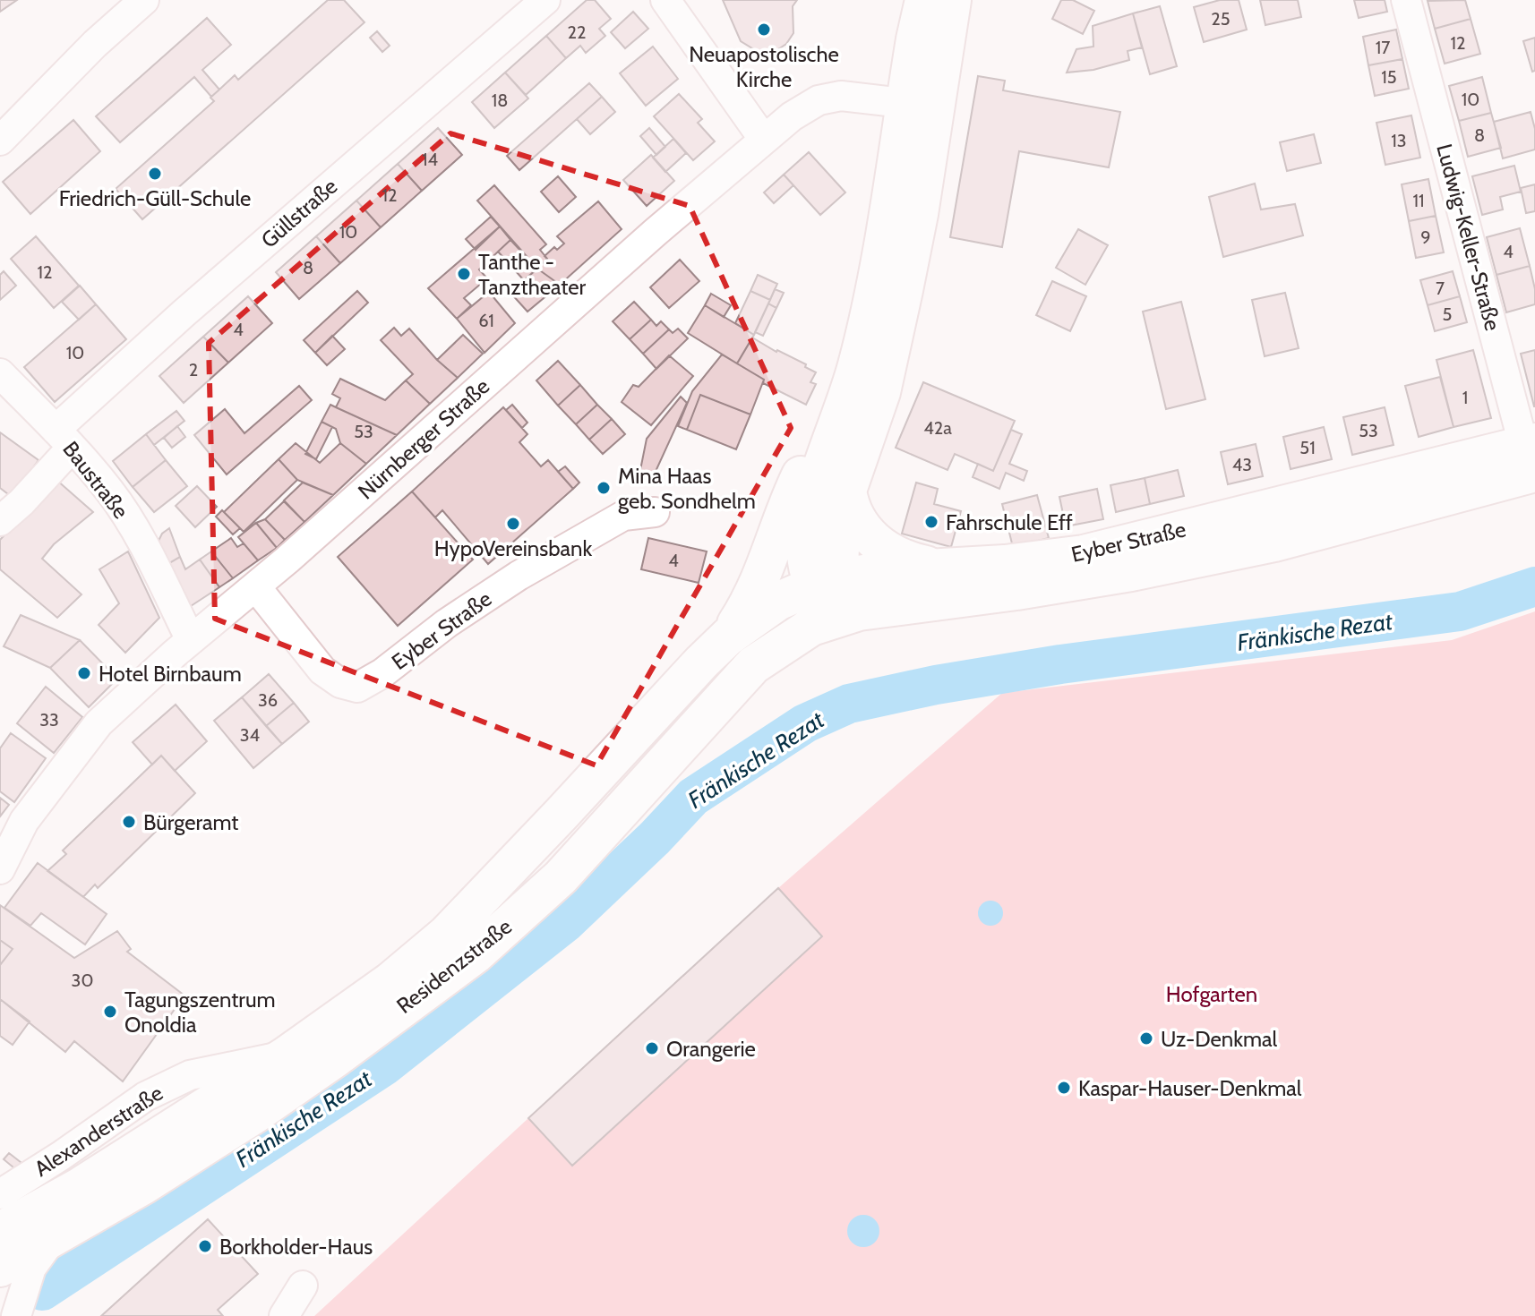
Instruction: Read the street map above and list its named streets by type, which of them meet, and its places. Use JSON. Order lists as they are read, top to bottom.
{
  "streets": {
    "main road": ["Eyber Straße", "Residenzstraße"],
    "street": [
      "Güllstraße",
      "Ludwig-Keller-Straße",
      "Nürnberger Straße",
      "Baustraße",
      "Alexanderstraße"
    ]
  },
  "crossings": [
    ["Güllstraße", "Baustraße"],
    ["Ludwig-Keller-Straße", "Eyber Straße"],
    ["Nürnberger Straße", "Baustraße"],
    ["Nürnberger Straße", "Eyber Straße"],
    ["Eyber Straße", "Residenzstraße"],
    ["Residenzstraße", "Alexanderstraße"]
  ],
  "water": ["Fränkische Rezat"],
  "parks": ["Hofgarten"],
  "places": [
    "Neuapostolische Kirche",
    "Friedrich-Güll-Schule",
    "Tanthe - Tanztheater",
    "Mina Haas geb. Sondhelm",
    "Fahrschule Eff",
    "HypoVereinsbank",
    "Hotel Birnbaum",
    "Bürgeramt",
    "Tagungszentrum Onoldia",
    "Uz-Denkmal",
    "Orangerie",
    "Kaspar-Hauser-Denkmal",
    "Borkholder-Haus"
  ],
  "house_numbers": [
    "25",
    "22",
    "12",
    "17",
    "15",
    "10",
    "18",
    "8",
    "13",
    "14",
    "12",
    "11",
    "10",
    "9",
    "4",
    "8",
    "12",
    "7",
    "5",
    "61",
    "4",
    "10",
    "2",
    "1",
    "42a",
    "53",
    "53",
    "51",
    "43",
    "4",
    "36",
    "33",
    "34",
    "30"
  ]
}
